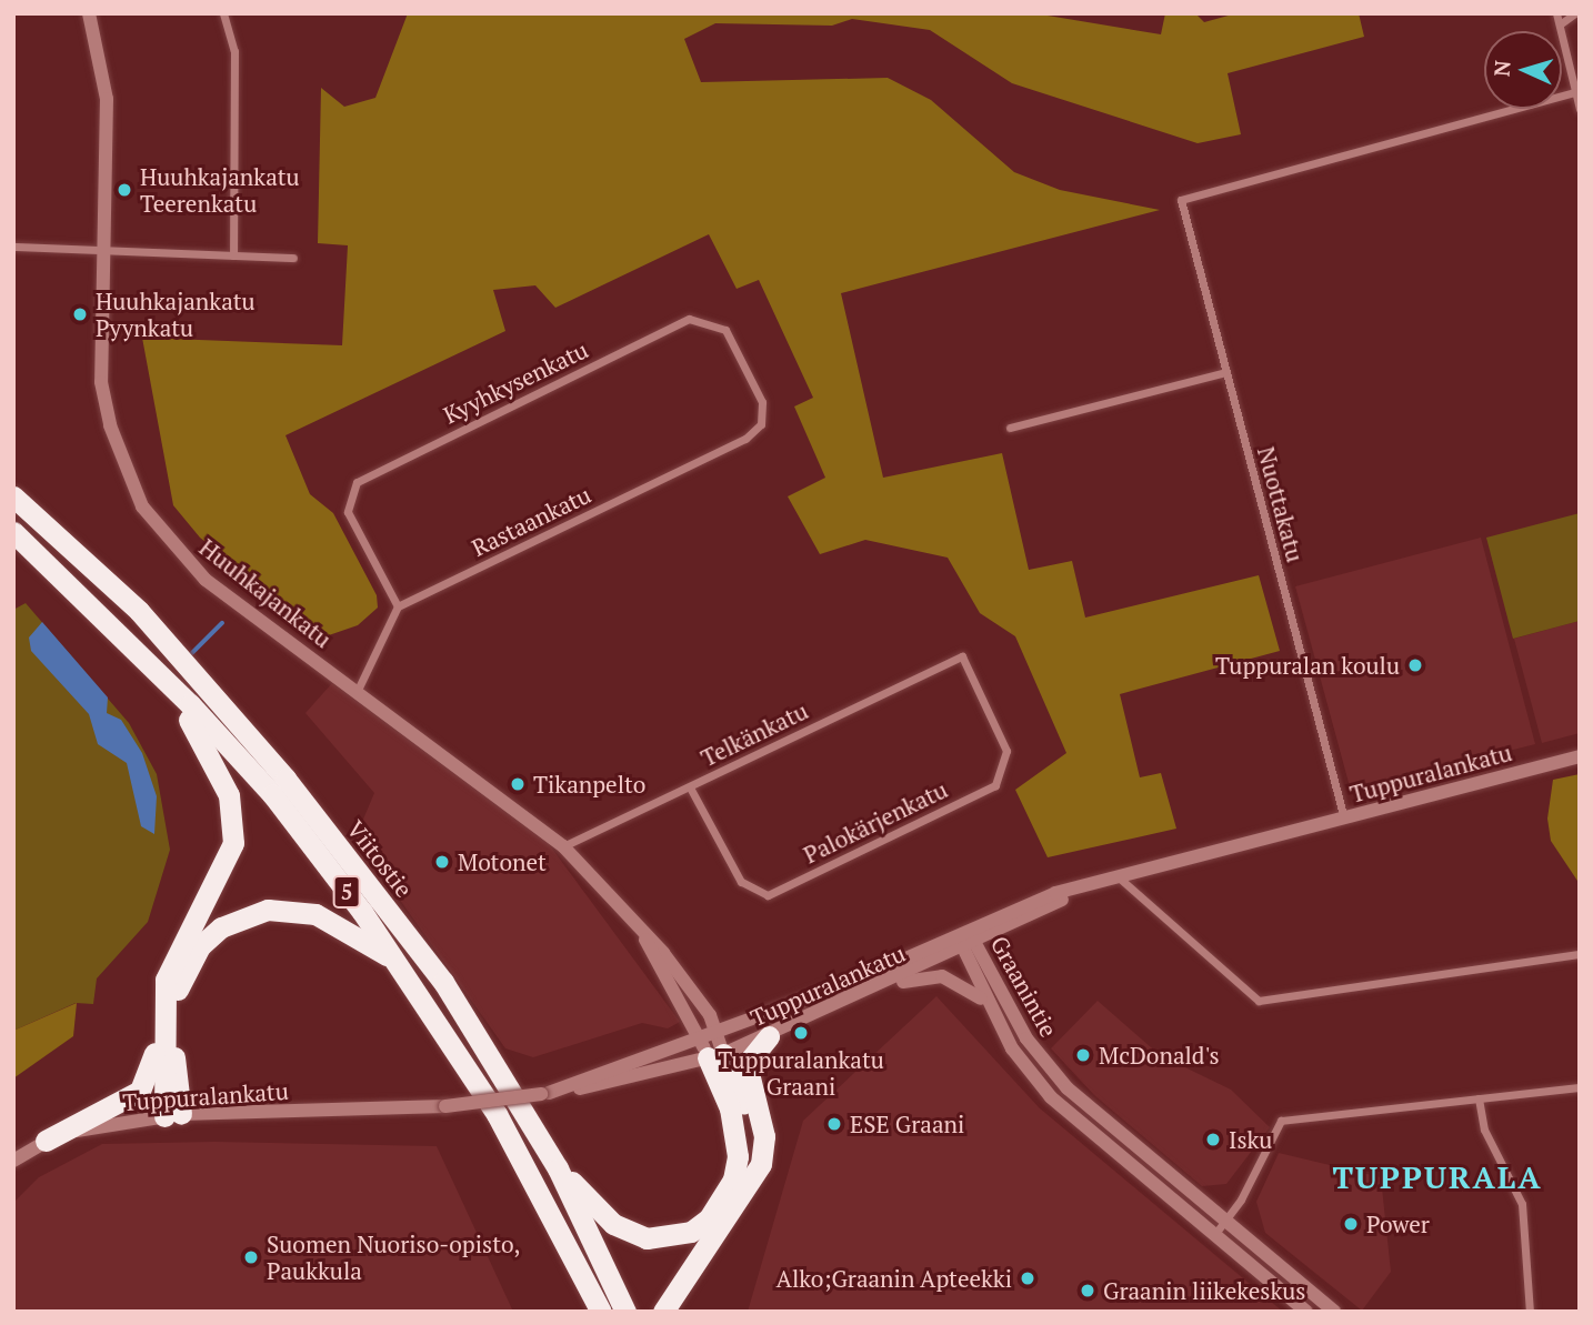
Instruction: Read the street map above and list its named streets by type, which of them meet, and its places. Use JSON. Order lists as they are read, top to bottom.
{
  "streets": {
    "highway": ["Viitostie", "5"],
    "street": [
      "Kyyhkysenkatu",
      "Nuottakatu",
      "Rastaankatu",
      "Huuhkajankatu",
      "Telkänkatu",
      "Tuppuralankatu",
      "Palokärjenkatu",
      "Graanintie"
    ]
  },
  "crossings": [
    ["Kyyhkysenkatu", "Rastaankatu"],
    ["Nuottakatu", "Tuppuralankatu"],
    ["Huuhkajankatu", "Telkänkatu"],
    ["Huuhkajankatu", "Tuppuralankatu"],
    ["Telkänkatu", "Palokärjenkatu"],
    ["Tuppuralankatu", "Graanintie"]
  ],
  "districts": ["TUPPURALA"],
  "places": [
    "Huuhkajankatu Teerenkatu",
    "Huuhkajankatu Pyynkatu",
    "Tuppuralan koulu",
    "Tikanpelto",
    "Motonet",
    "Tuppuralankatu Graani",
    "McDonald's",
    "ESE Graani",
    "Isku",
    "Power",
    "Suomen Nuoriso-opisto, Paukkula",
    "Alko;Graanin Apteekki",
    "Graanin liikekeskus"
  ],
  "north": "left"
}
